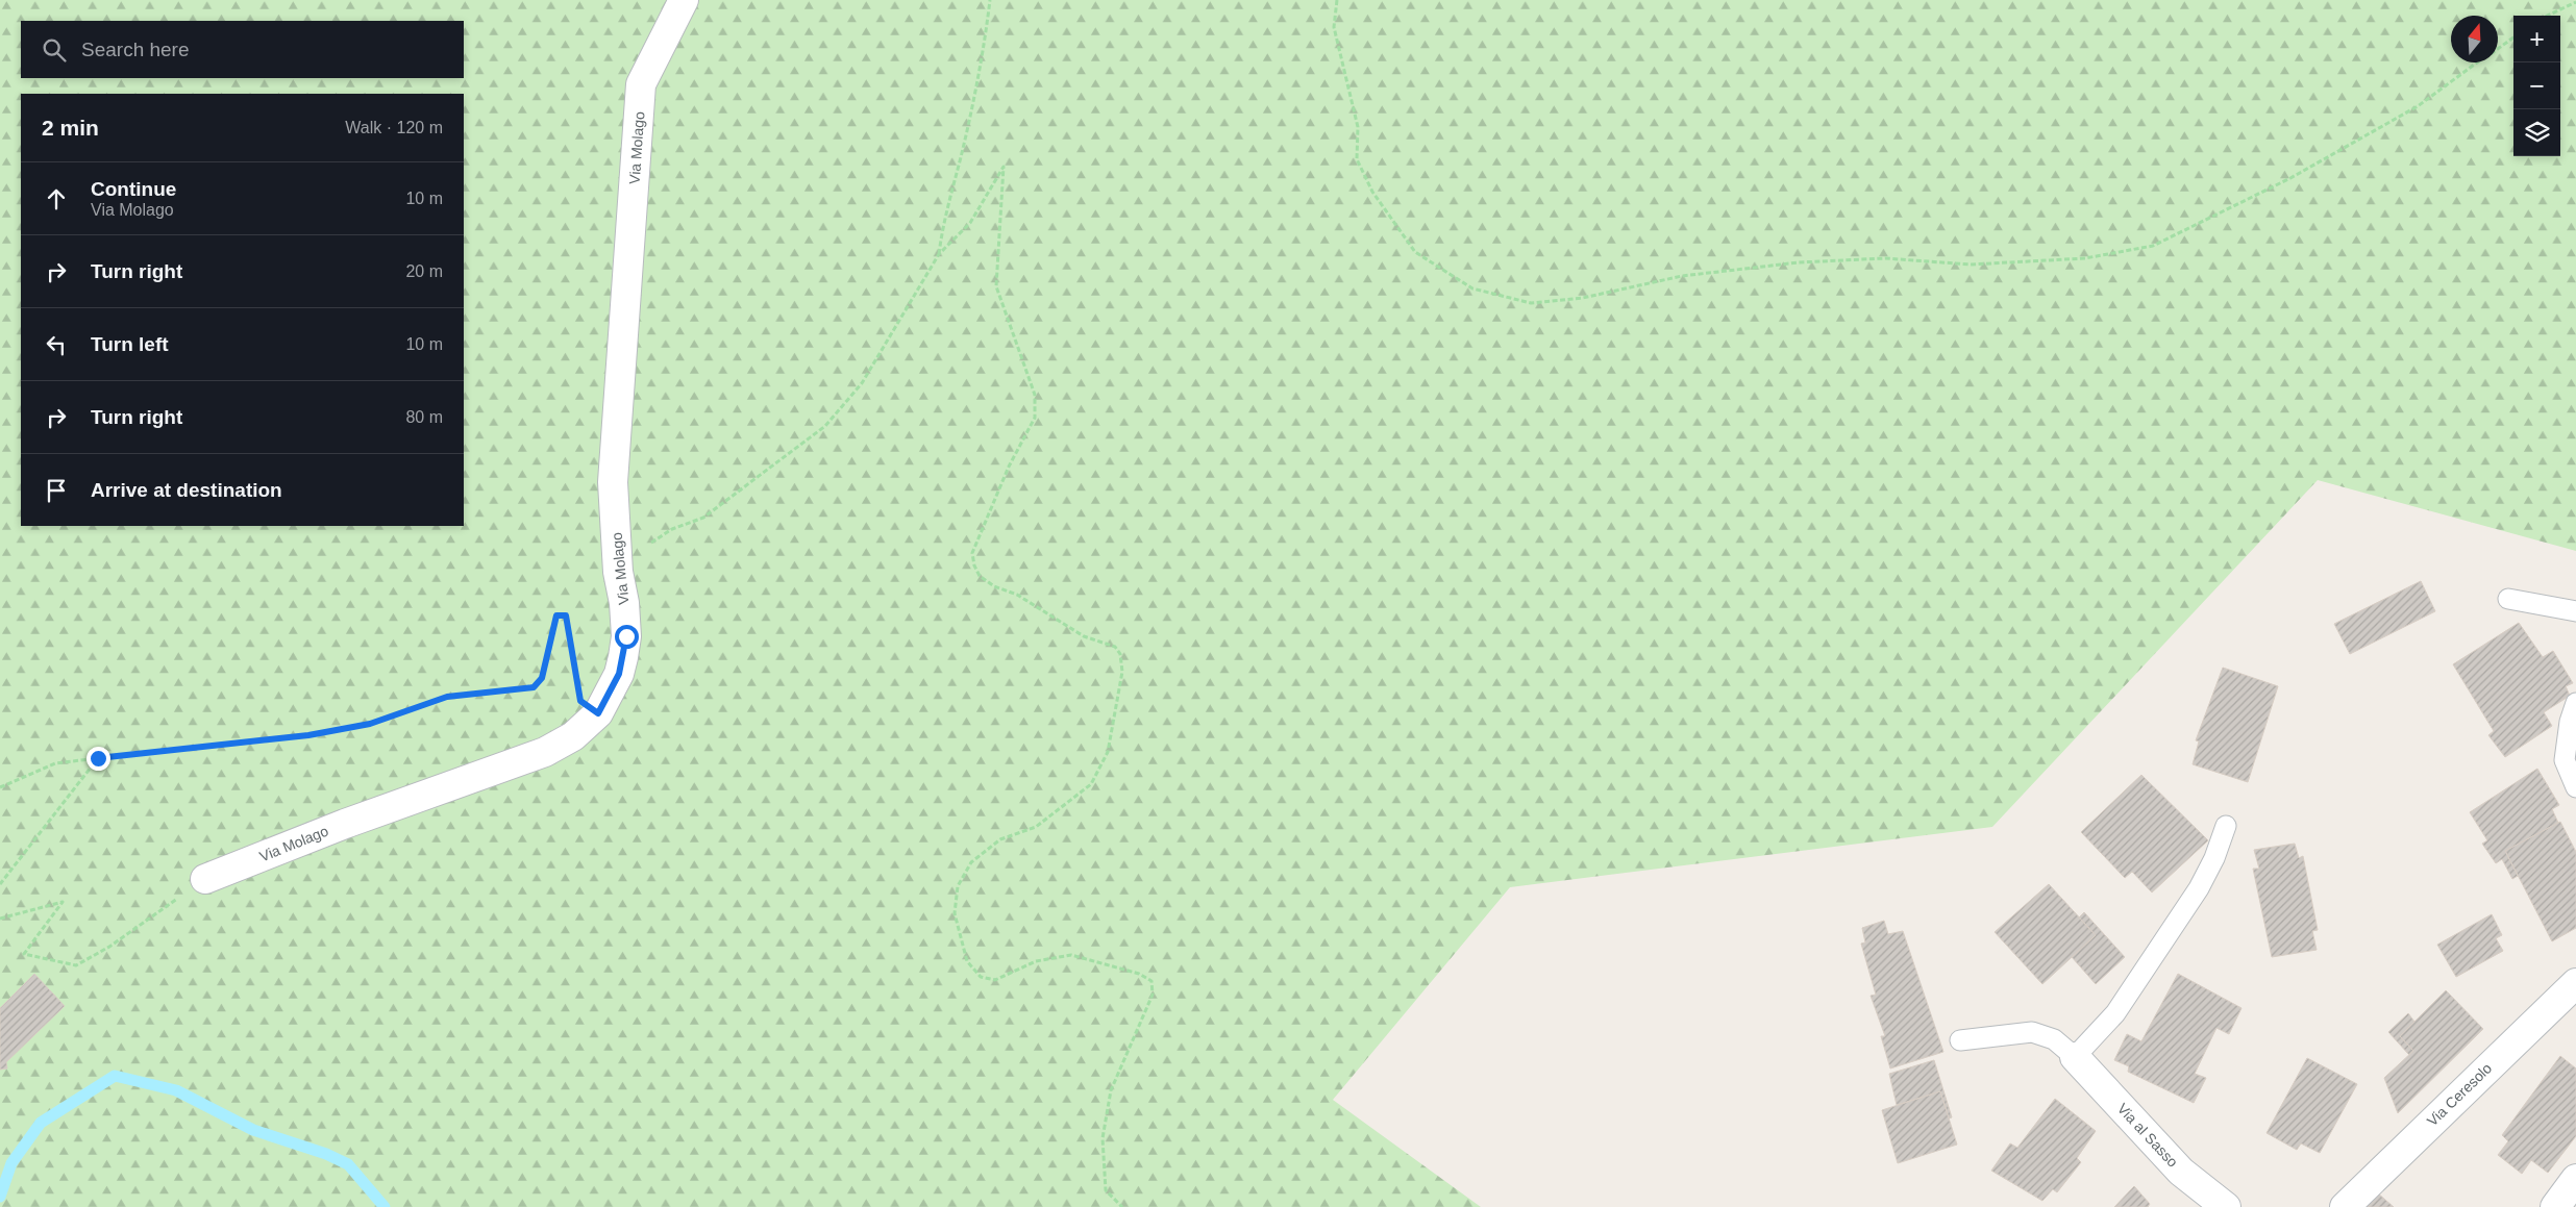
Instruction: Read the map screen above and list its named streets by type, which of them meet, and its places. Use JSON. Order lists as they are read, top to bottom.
{
  "streets": {
    "street": ["Via Molago", "Via Ceresolo", "Via al Sasso"]
  },
  "north": "top",
  "page": {
    "map_buttons": ["+", "−"],
    "search": "Search here",
    "heading": ["2 min", "Walk · 120 m"],
    "list": [
      ["Continue", "Via Molago", "10 m"],
      ["Turn right", "20 m"],
      ["Turn left", "10 m"],
      ["Turn right", "80 m"],
      "Arrive at destination"
    ]
  }
}
